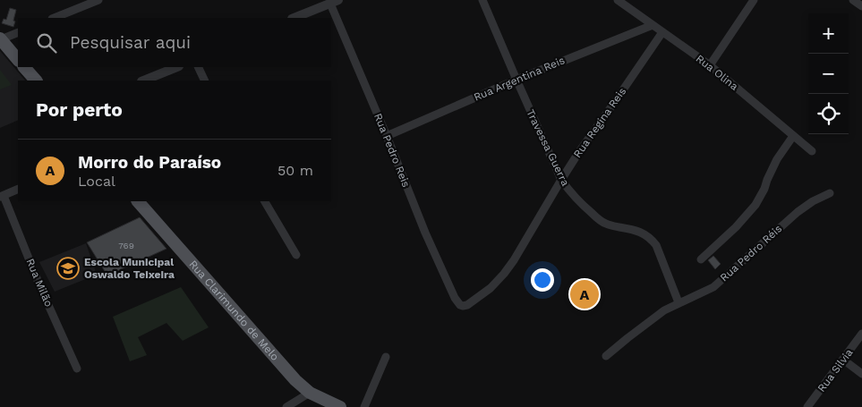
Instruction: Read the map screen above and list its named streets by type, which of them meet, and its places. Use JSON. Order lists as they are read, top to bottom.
{
  "streets": {
    "main road": ["Rua Clarimundo de Melo"],
    "street": [
      "Rua Olina",
      "Rua Argentina Reis",
      "Rua Regina Reis",
      "Travessa Guerra",
      "Rua Pedro Reis",
      "Rua Pedro Réis",
      "Rua Milão",
      "Rua Silvia"
    ]
  },
  "crossings": [
    ["Rua Olina", "Rua Argentina Reis"],
    ["Rua Olina", "Rua Regina Reis"],
    ["Rua Argentina Reis", "Travessa Guerra"],
    ["Rua Argentina Reis", "Rua Pedro Reis"],
    ["Rua Regina Reis", "Travessa Guerra"],
    ["Rua Regina Reis", "Rua Pedro Reis"],
    ["Travessa Guerra", "Rua Pedro Réis"]
  ],
  "places": {
    "school or university": ["Escola Municipal Oswaldo Teixeira"]
  },
  "house_numbers": ["769"],
  "page": {
    "map_buttons": ["+", "−"],
    "search": "Pesquisar aqui",
    "heading": "Por perto",
    "list": [
      {
        "mark": "A",
        "name": "Morro do Paraíso",
        "note": "Local",
        "value": "50 m"
      }
    ],
    "pins": "A"
  }
}
